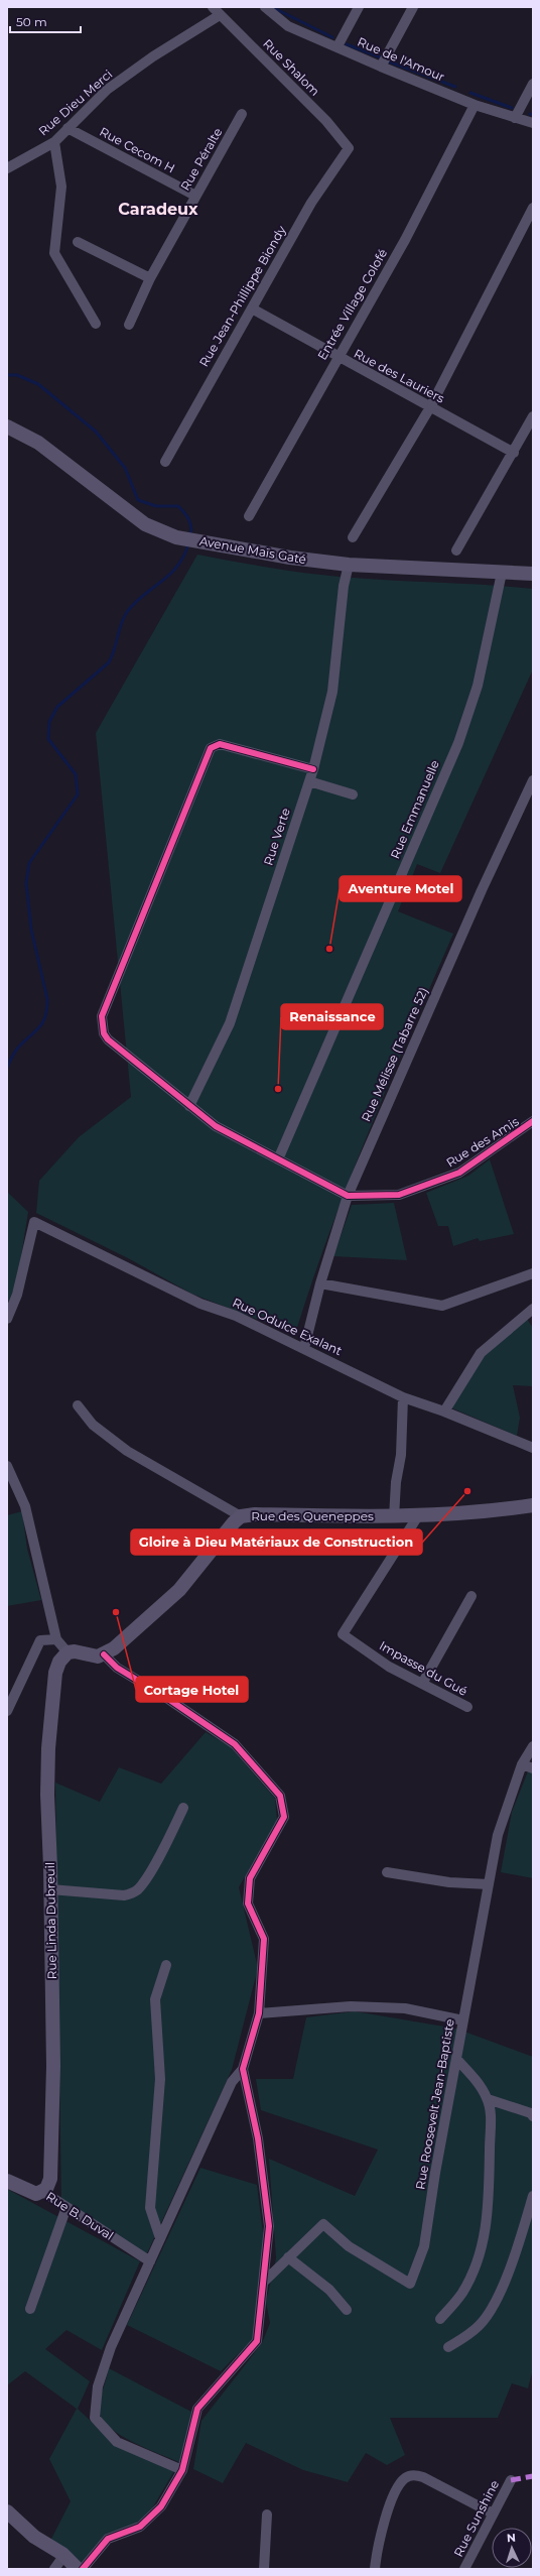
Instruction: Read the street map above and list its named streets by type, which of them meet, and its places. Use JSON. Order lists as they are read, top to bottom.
{
  "streets": {
    "street": [
      "Rue de l'Amour",
      "Rue Shalom",
      "Rue Dieu Merci",
      "Rue Cecom H",
      "Rue Péralte",
      "Rue Jean-Phillippe Biondy",
      "Entrée Village Colofé",
      "Rue des Lauriers",
      "Avenue Maïs Gaté",
      "Rue Emmanuelle",
      "Rue Verte",
      "Rue Mélisse (Tabarre 52)",
      "Rue des Amis",
      "Rue Odulce Exalant",
      "Rue des Queneppes",
      "Impasse du Gué",
      "Rue Linda Dubreuil",
      "Rue Roosevelt Jean-Baptiste",
      "Rue B. Duval",
      "Rue Sunshine"
    ]
  },
  "crossings": [
    ["Rue de l'Amour", "Entrée Village Colofé"],
    ["Rue Shalom", "Rue Dieu Merci"],
    ["Rue Shalom", "Rue Jean-Phillippe Biondy"],
    ["Rue Dieu Merci", "Rue Cecom H"],
    ["Rue Cecom H", "Rue Péralte"],
    ["Rue Jean-Phillippe Biondy", "Rue des Lauriers"],
    ["Entrée Village Colofé", "Rue des Lauriers"],
    ["Avenue Maïs Gaté", "Rue Emmanuelle"],
    ["Avenue Maïs Gaté", "Rue Verte"],
    ["Rue Mélisse (Tabarre 52)", "Rue des Amis"],
    ["Rue Mélisse (Tabarre 52)", "Rue Odulce Exalant"],
    ["Rue des Queneppes", "Impasse du Gué"],
    ["Rue Linda Dubreuil", "Rue B. Duval"]
  ],
  "districts": ["Caradeux"],
  "places": [
    "Aventure Motel",
    "Renaissance",
    "Gloire à Dieu Matériaux de Construction",
    "Cortage Hotel"
  ],
  "scale_bar": "50 m",
  "north": "top"
}
